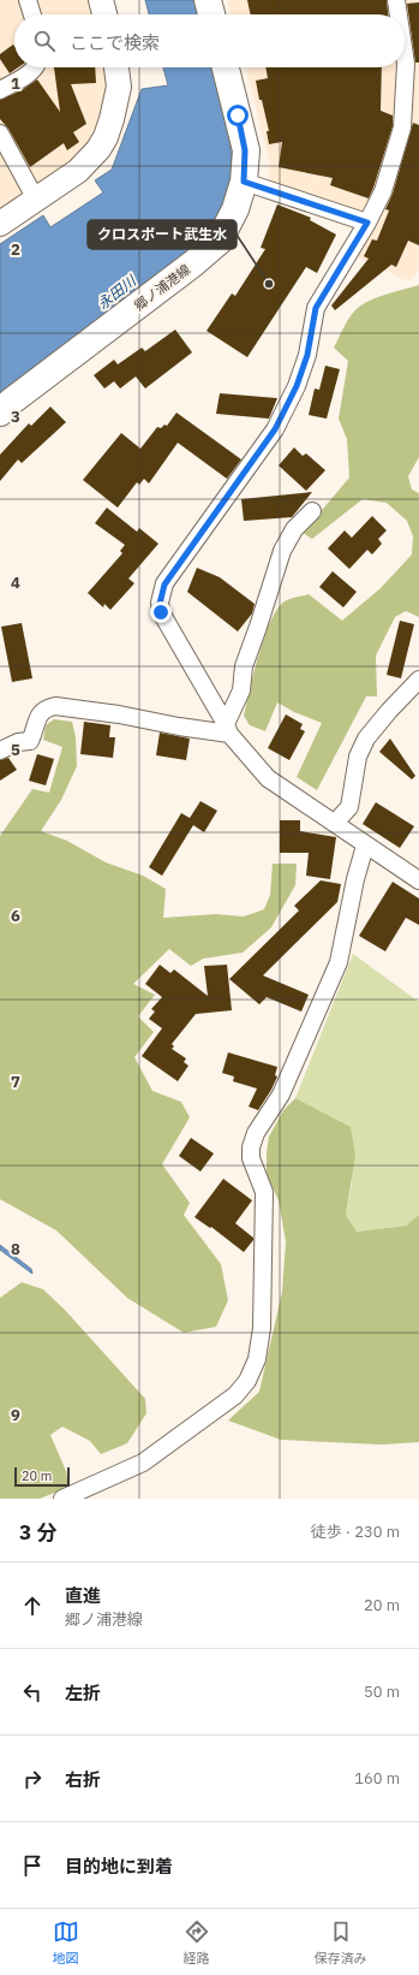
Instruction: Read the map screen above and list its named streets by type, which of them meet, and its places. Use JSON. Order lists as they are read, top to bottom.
{
  "streets": {
    "main road": ["郷ノ浦港線"]
  },
  "water": ["永田川"],
  "places": ["クロスポート武生水"],
  "scale_bar": "20 m",
  "page": {
    "search": "ここで検索",
    "scale": "20 m",
    "heading": ["3 分", "徒歩 · 230 m"],
    "list": [
      ["直進", "郷ノ浦港線", "20 m"],
      ["左折", "50 m"],
      ["右折", "160 m"],
      "目的地に到着"
    ],
    "nav": ["地図", "経路", "保存済み"]
  },
  "grid": {
    "rows": [
      "1",
      "2",
      "3",
      "4",
      "5",
      "6",
      "7",
      "8",
      "9"
    ]
  }
}
